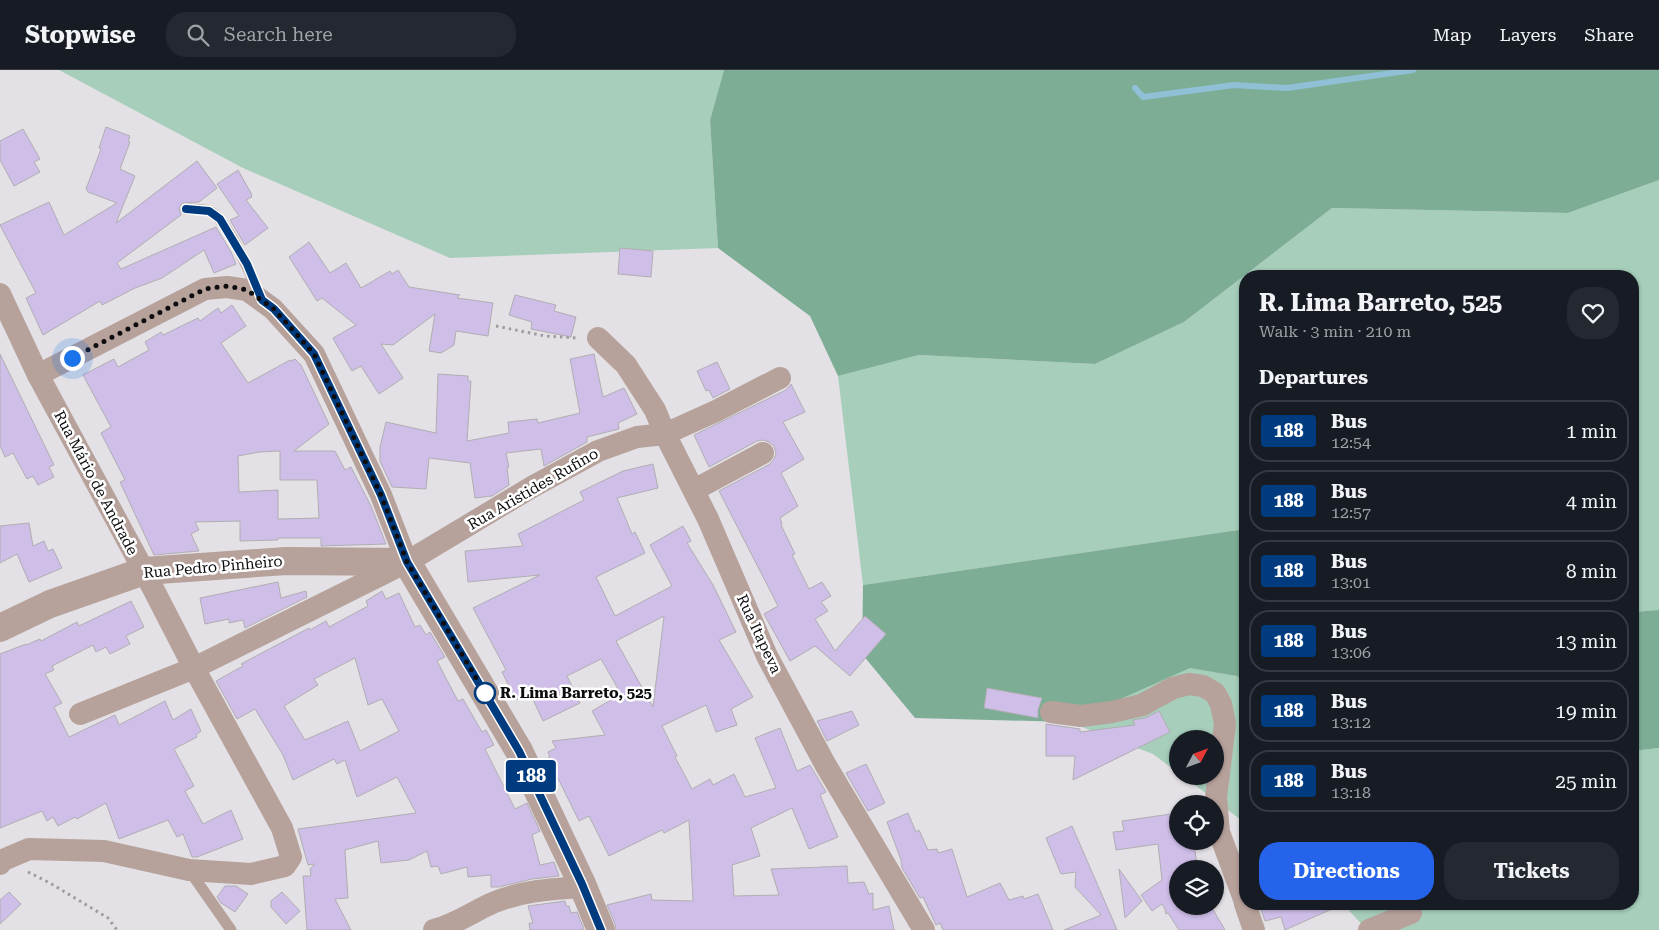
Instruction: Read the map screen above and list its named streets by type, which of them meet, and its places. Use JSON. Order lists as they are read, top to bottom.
{
  "streets": {
    "street": [
      "Rua Mário de Andrade",
      "Rua Aristides Rufino",
      "Rua Pedro Pinheiro",
      "Rua Itapeva"
    ]
  },
  "crossings": [
    ["Rua Mário de Andrade", "Rua Aristides Rufino"],
    ["Rua Mário de Andrade", "Rua Pedro Pinheiro"],
    ["Rua Aristides Rufino", "Rua Pedro Pinheiro"],
    ["Rua Aristides Rufino", "Rua Itapeva"]
  ],
  "places": ["R. Lima Barreto, 525"],
  "lines": ["bus line 188"],
  "north": "top right",
  "page": {
    "header": "Stopwise",
    "search": "Search here",
    "nav": ["Map", "Layers", "Share"],
    "on_map": "188",
    "heading": [
      ["R. Lima Barreto, 525", "Walk · 3 min · 210 m"],
      "Departures"
    ],
    "list": [
      {
        "mark": "188",
        "name": "Bus",
        "note": "12:54",
        "value": "1 min"
      },
      {
        "mark": "188",
        "name": "Bus",
        "note": "12:57",
        "value": "4 min"
      },
      {
        "mark": "188",
        "name": "Bus",
        "note": "13:01",
        "value": "8 min"
      },
      {
        "mark": "188",
        "name": "Bus",
        "note": "13:06",
        "value": "13 min"
      },
      {
        "mark": "188",
        "name": "Bus",
        "note": "13:12",
        "value": "19 min"
      },
      {
        "mark": "188",
        "name": "Bus",
        "note": "13:18",
        "value": "25 min"
      }
    ],
    "buttons": ["Directions", "Tickets"]
  }
}
